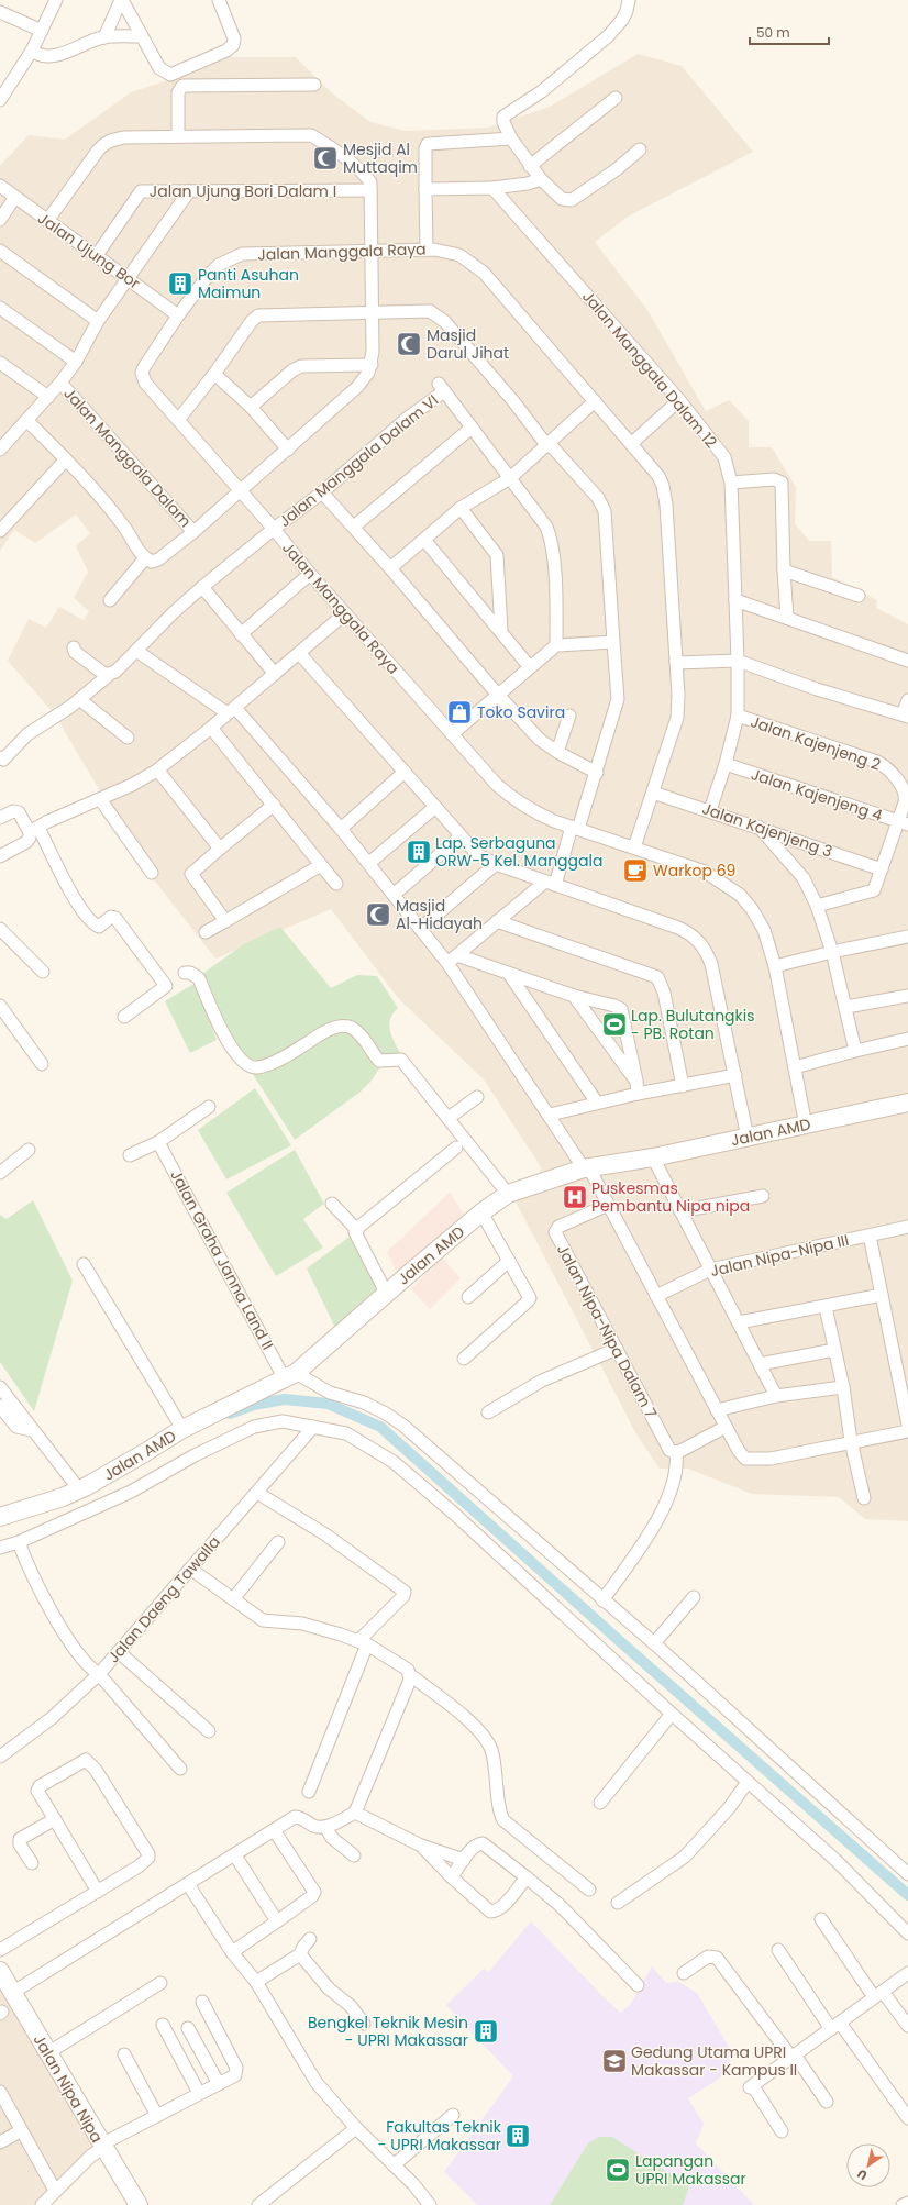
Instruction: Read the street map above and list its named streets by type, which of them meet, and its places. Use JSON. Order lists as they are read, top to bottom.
{
  "streets": {
    "street": [
      "Jalan Ujung Bori Dalam I",
      "Jalan Ujung Bor",
      "Jalan Manggala Raya",
      "Jalan Manggala Dalam 12",
      "Jalan Manggala Dalam",
      "Jalan Manggala Dalam VI",
      "Jalan Kajenjeng 2",
      "Jalan Kajenjeng 4",
      "Jalan Kajenjeng 3",
      "Jalan AMD",
      "Jalan Nipa-Nipa III",
      "Jalan Graha Janna Land II",
      "Jalan Nipa-Nipa Dalam 7",
      "Jalan Daeng Tawalla",
      "Jalan Nipa Nipa"
    ]
  },
  "crossings": [
    ["Jalan Ujung Bori Dalam I", "Jalan Ujung Bor"],
    ["Jalan Ujung Bor", "Jalan Manggala Raya"],
    ["Jalan Manggala Raya", "Jalan Manggala Dalam VI"],
    ["Jalan Manggala Raya", "Jalan Kajenjeng 3"],
    ["Jalan Manggala Raya", "Jalan AMD"],
    ["Jalan Manggala Dalam 12", "Jalan Kajenjeng 2"],
    ["Jalan Manggala Dalam 12", "Jalan Kajenjeng 4"],
    ["Jalan Manggala Dalam 12", "Jalan Kajenjeng 3"],
    ["Jalan Kajenjeng 2", "Jalan Kajenjeng 4"],
    ["Jalan Kajenjeng 2", "Jalan Kajenjeng 3"],
    ["Jalan AMD", "Jalan Graha Janna Land II"]
  ],
  "places": {
    "mosque": ["Mesjid Al Muttaqim", "Masjid Darul Jihat", "Masjid Al-Hidayah"],
    "building": [
      "Panti Asuhan Maimun",
      "Lap. Serbaguna ORW-5 Kel. Manggala",
      "Bengkel Teknik Mesin - UPRI Makassar",
      "Fakultas Teknik - UPRI Makassar"
    ],
    "shop": ["Toko Savira"],
    "cafe": ["Warkop 69"],
    "sports": ["Lap. Bulutangkis - PB. Rotan", "Lapangan UPRI Makassar"],
    "hospital": ["Puskesmas Pembantu Nipa nipa"],
    "school or university": ["Gedung Utama UPRI Makassar - Kampus II"]
  },
  "scale_bar": "50 m",
  "north": "bottom left"
}
